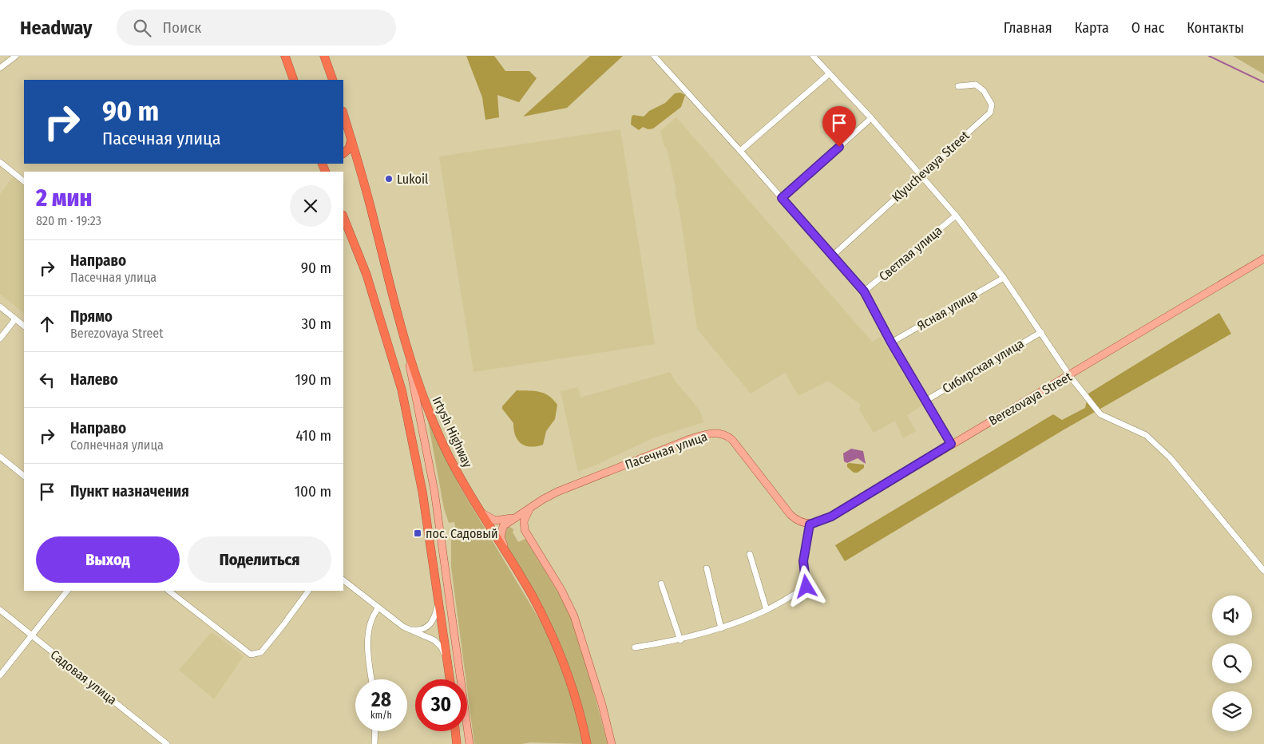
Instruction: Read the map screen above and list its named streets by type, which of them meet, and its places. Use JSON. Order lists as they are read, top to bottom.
{
  "streets": {
    "highway": ["Irtysh Highway"],
    "main road": ["Berezovaya Street", "Пасечная улица"],
    "street": [
      "Klyuchevaya Street",
      "Светлая улица",
      "Ясная улица",
      "Сибирская улица",
      "Садовая улица"
    ]
  },
  "crossings": [
    ["Berezovaya Street", "Пасечная улица"]
  ],
  "places": {
    "other": ["Lukoil"],
    "transit": ["пос. Садовый"]
  },
  "page": {
    "header": "Headway",
    "search": "Поиск",
    "nav": [
      "Главная",
      "Карта",
      "О нас",
      "Контакты"
    ],
    "turn": ["90 m", "Пасечная улица"],
    "heading": ["2 мин", "820 m · 19:23"],
    "list": [
      {
        "name": "Направо",
        "note": "Пасечная улица",
        "value": "90 m"
      },
      {
        "name": "Прямо",
        "note": "Berezovaya Street",
        "value": "30 m"
      },
      {
        "name": "Налево",
        "value": "190 m"
      },
      {
        "name": "Направо",
        "note": "Солнечная улица",
        "value": "410 m"
      },
      {
        "name": "Пункт назначения",
        "value": "100 m"
      }
    ],
    "buttons": ["Выход", "Поделиться"],
    "speed": "28 km/h",
    "limit": "30"
  }
}
